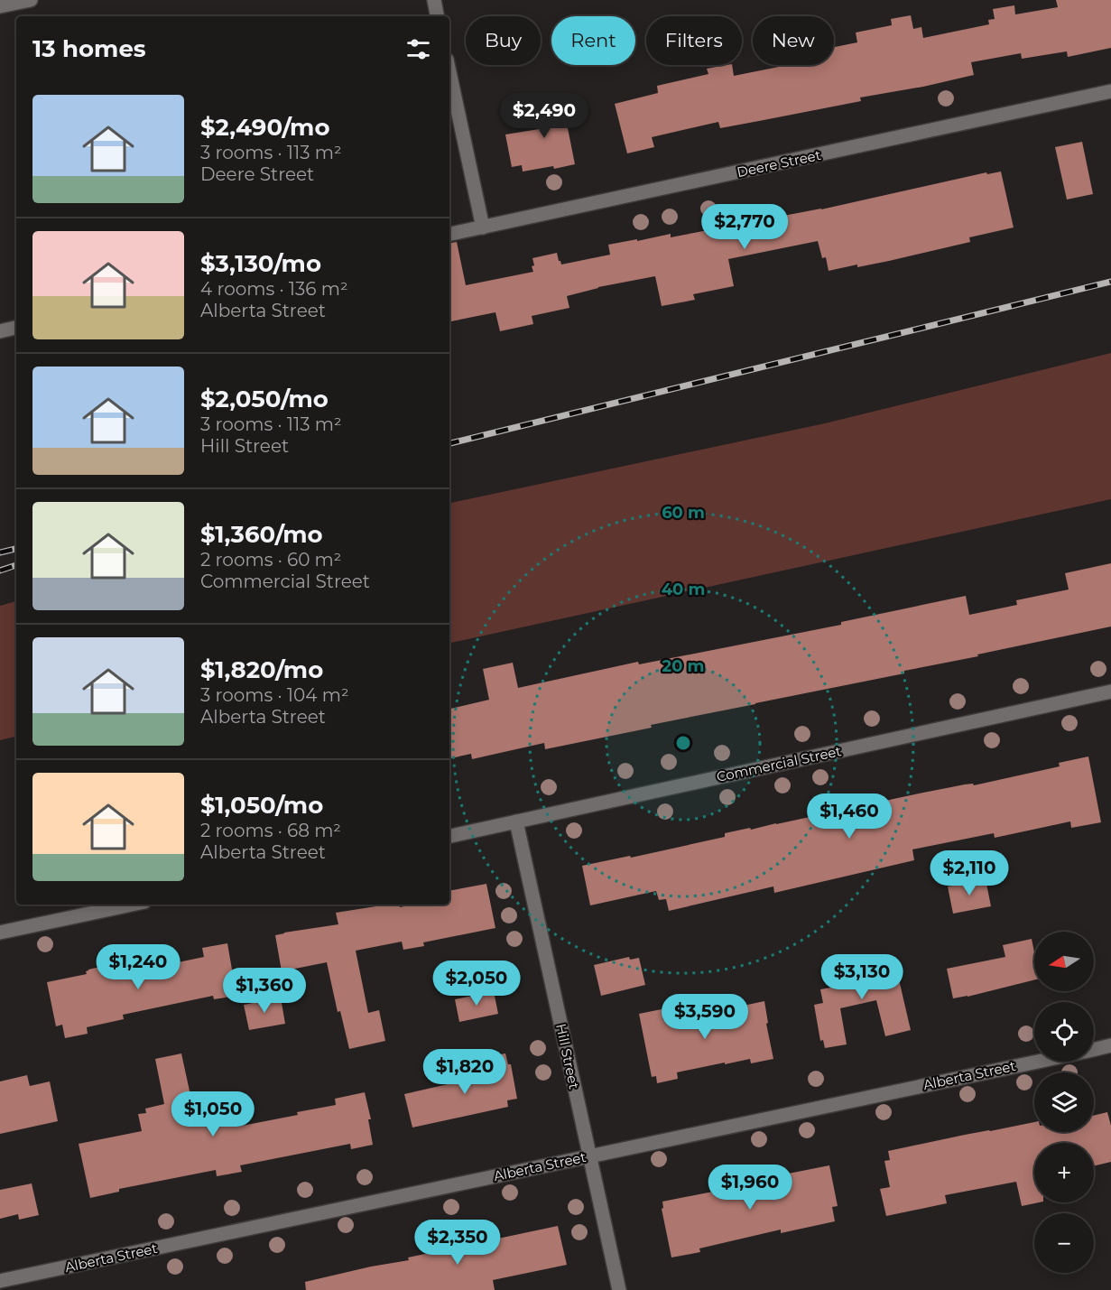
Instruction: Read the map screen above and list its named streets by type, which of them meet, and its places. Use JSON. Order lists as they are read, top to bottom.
{
  "streets": {
    "street": [
      "Deere Street",
      "Commercial Street",
      "Hill Street",
      "Alberta Street"
    ]
  },
  "crossings": [
    ["Commercial Street", "Hill Street"],
    ["Hill Street", "Alberta Street"]
  ],
  "north": "left",
  "page": {
    "chip": [
      "Buy",
      "Rent",
      "Filters",
      "New"
    ],
    "heading": "13 homes",
    "list": [
      {
        "name": "$2,490/mo",
        "note": "3 rooms · 113 m² · Deere Street"
      },
      {
        "name": "$3,130/mo",
        "note": "4 rooms · 136 m² · Alberta Street"
      },
      {
        "name": "$2,050/mo",
        "note": "3 rooms · 113 m² · Hill Street"
      },
      {
        "name": "$1,360/mo",
        "note": "2 rooms · 60 m² · Commercial Street"
      },
      {
        "name": "$1,820/mo",
        "note": "3 rooms · 104 m² · Alberta Street"
      },
      {
        "name": "$1,050/mo",
        "note": "2 rooms · 68 m² · Alberta Street"
      }
    ],
    "price": [
      "$2,490",
      "$2,770",
      "$1,460",
      "$2,110",
      "$1,240",
      "$3,130",
      "$2,050",
      "$1,360",
      "$3,590",
      "$1,820",
      "$1,050",
      "$1,960",
      "$2,350"
    ],
    "map_buttons": ["+", "−"]
  },
  "rings": ["60 m", "40 m", "20 m"]
}
